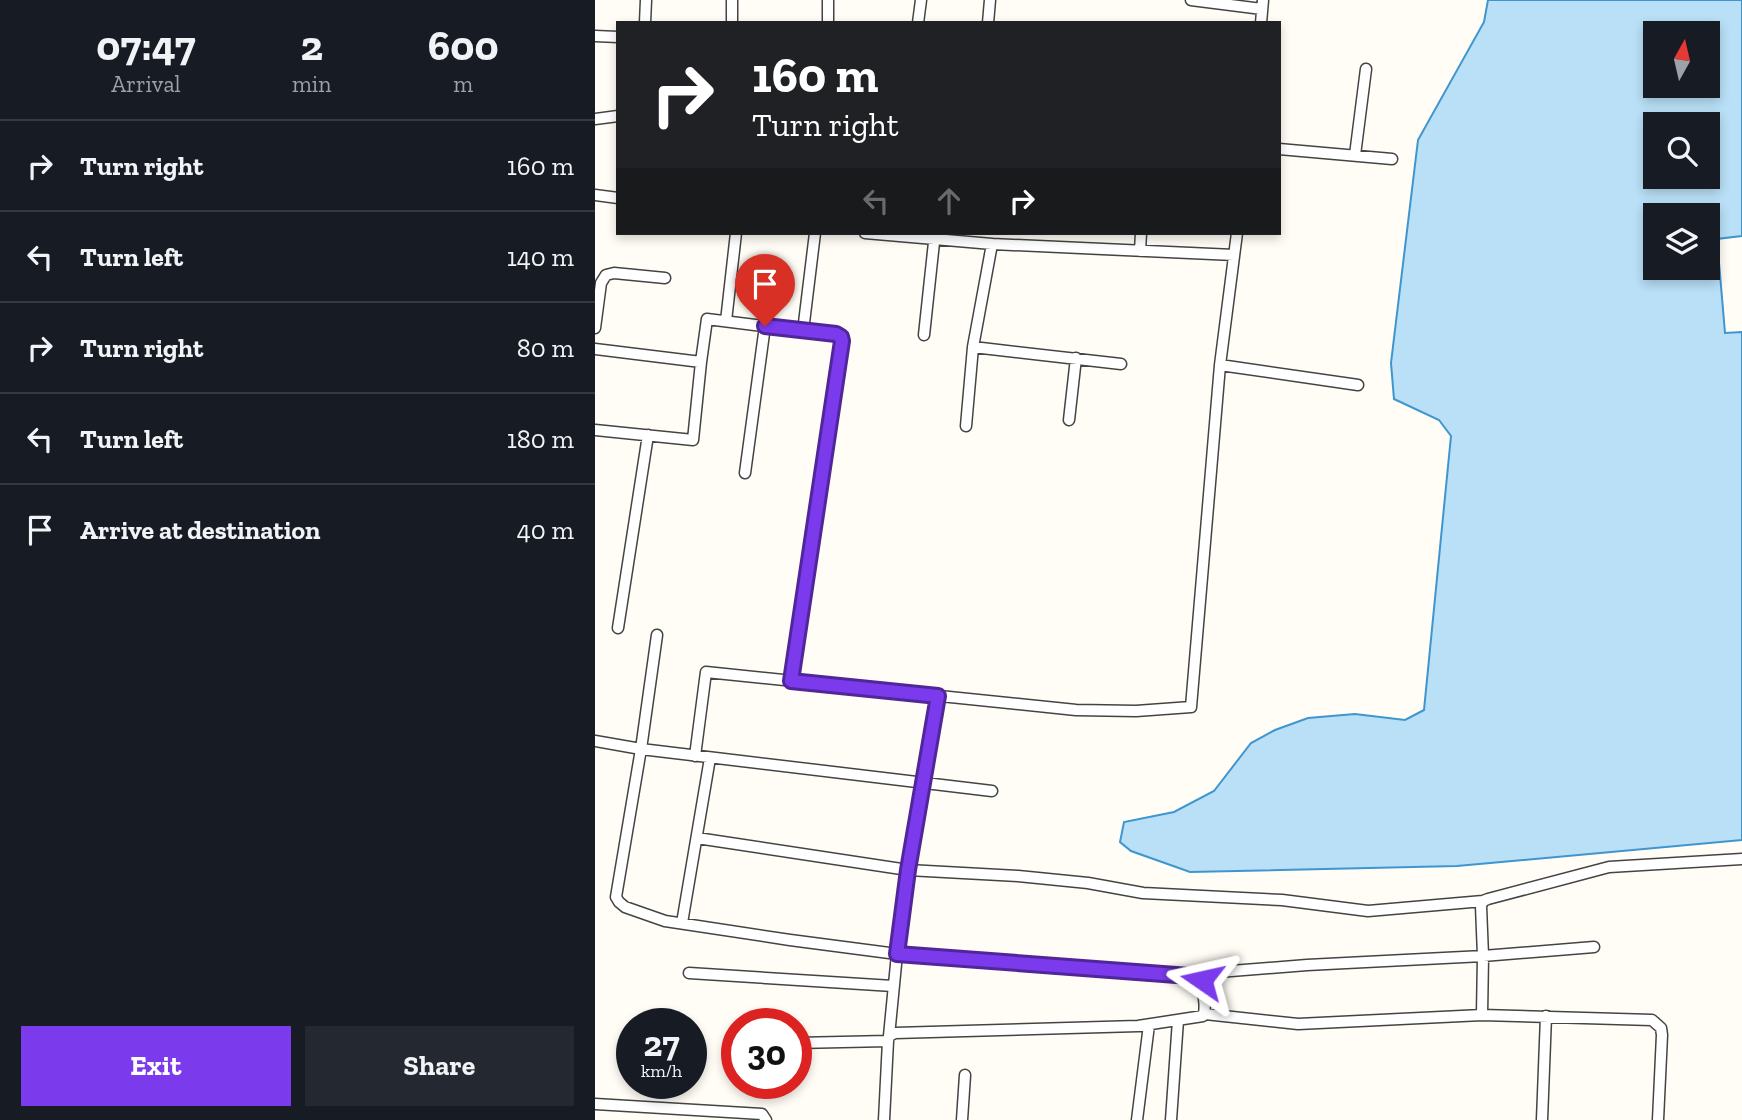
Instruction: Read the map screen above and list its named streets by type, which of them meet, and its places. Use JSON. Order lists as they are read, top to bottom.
{
  "north": "top",
  "page": {
    "eta": [
      "07:47",
      "Arrival",
      "2",
      "min",
      "600",
      "m"
    ],
    "turn": ["160 m", "Turn right"],
    "list": [
      {
        "name": "Turn right",
        "value": "160 m"
      },
      {
        "name": "Turn left",
        "value": "140 m"
      },
      {
        "name": "Turn right",
        "value": "80 m"
      },
      {
        "name": "Turn left",
        "value": "180 m"
      },
      {
        "name": "Arrive at destination",
        "value": "40 m"
      }
    ],
    "speed": "27 km/h",
    "limit": "30",
    "buttons": ["Exit", "Share"]
  }
}
